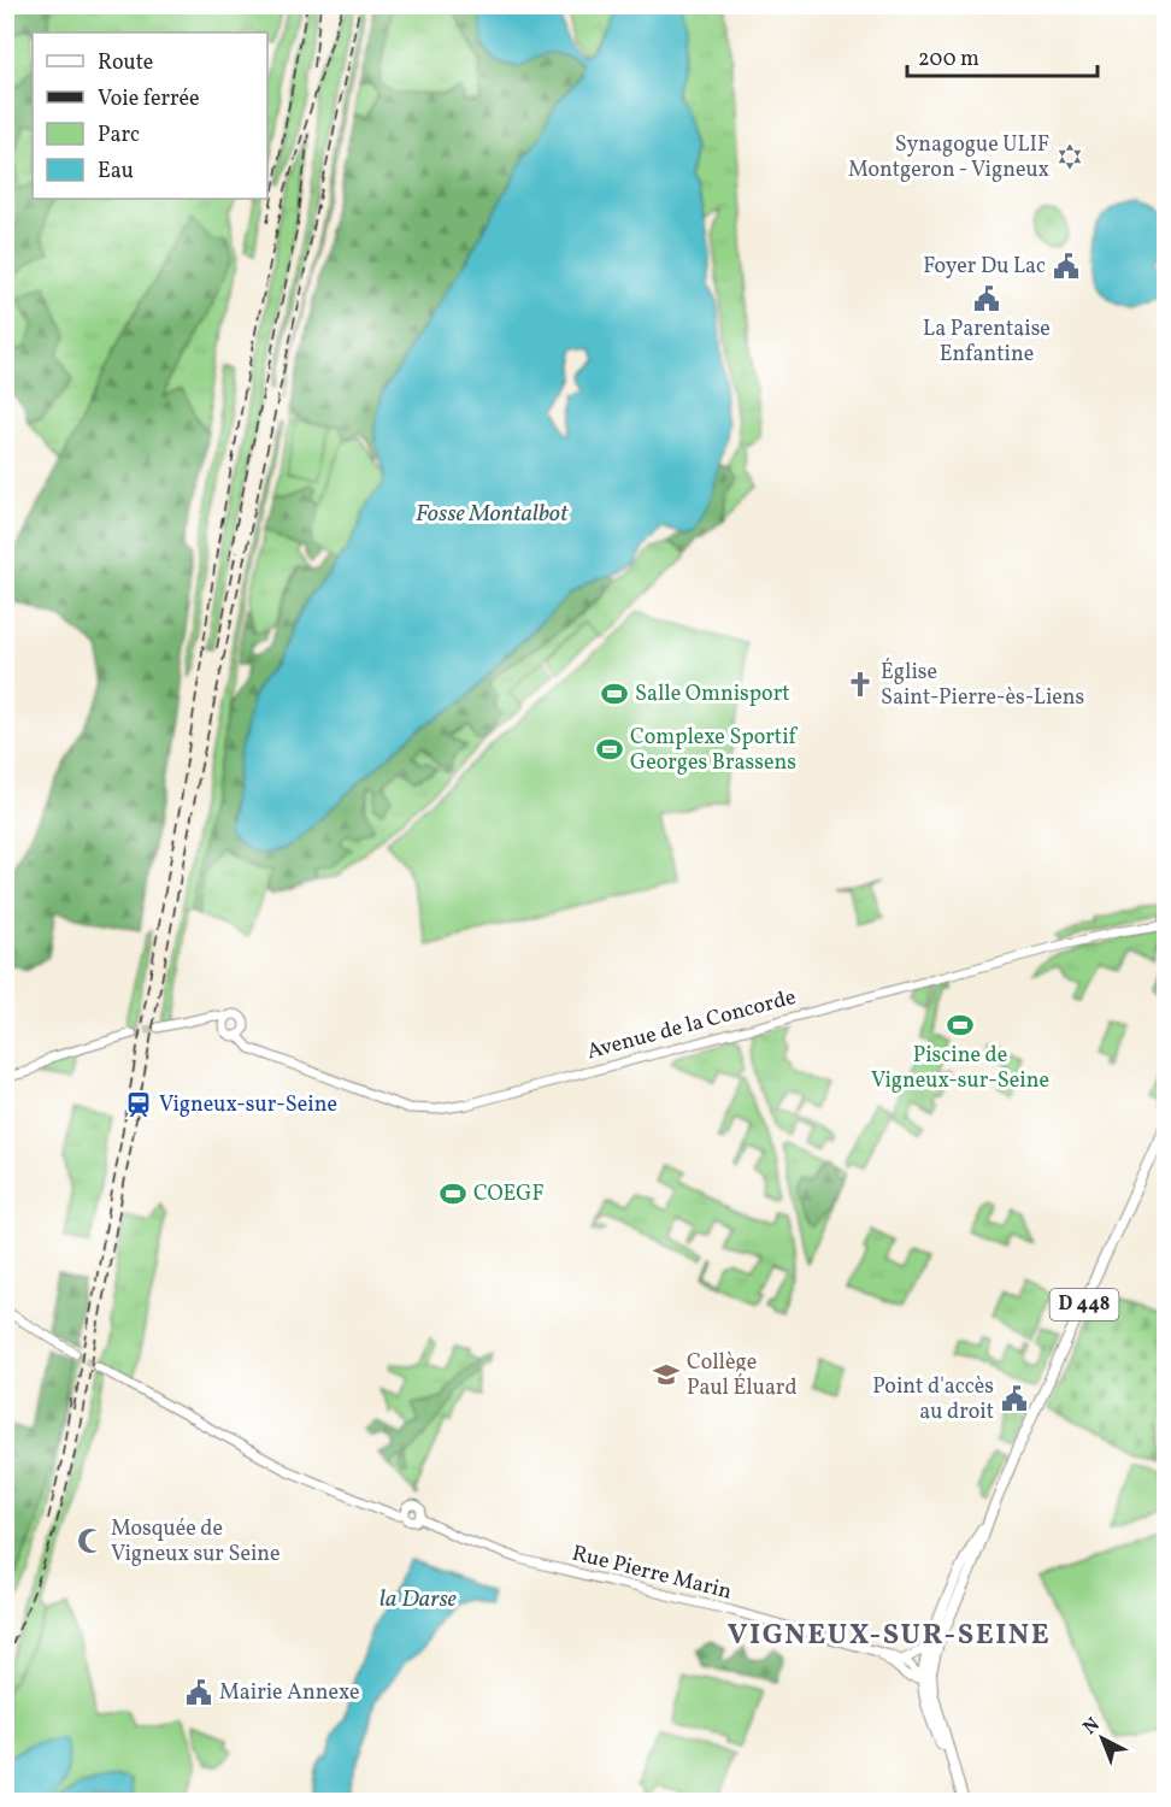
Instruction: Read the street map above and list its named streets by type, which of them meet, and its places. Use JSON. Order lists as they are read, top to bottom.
{
  "streets": {
    "main road": ["D 448"],
    "street": ["Avenue de la Concorde", "Rue Pierre Marin"]
  },
  "crossings": [
    ["D 448", "Rue Pierre Marin"]
  ],
  "districts": ["VIGNEUX-SUR-SEINE"],
  "water": ["Fosse Montalbot", "la Darse"],
  "places": {
    "synagogue": ["Synagogue ULIF Montgeron - Vigneux"],
    "public building": [
      "Foyer Du Lac",
      "La Parentaise Enfantine",
      "Point d'accès au droit",
      "Mairie Annexe"
    ],
    "church": ["Église Saint-Pierre-ès-Liens"],
    "sports": [
      "Salle Omnisport",
      "Complexe Sportif Georges Brassens",
      "Piscine de Vigneux-sur-Seine",
      "COEGF"
    ],
    "station": ["Vigneux-sur-Seine"],
    "school or university": ["Collège Paul Éluard"],
    "mosque": ["Mosquée de Vigneux sur Seine"]
  },
  "legend": [
    "Route",
    "Voie ferrée",
    "Parc",
    "Eau"
  ],
  "scale_bar": "200 m",
  "north": "top left"
}
